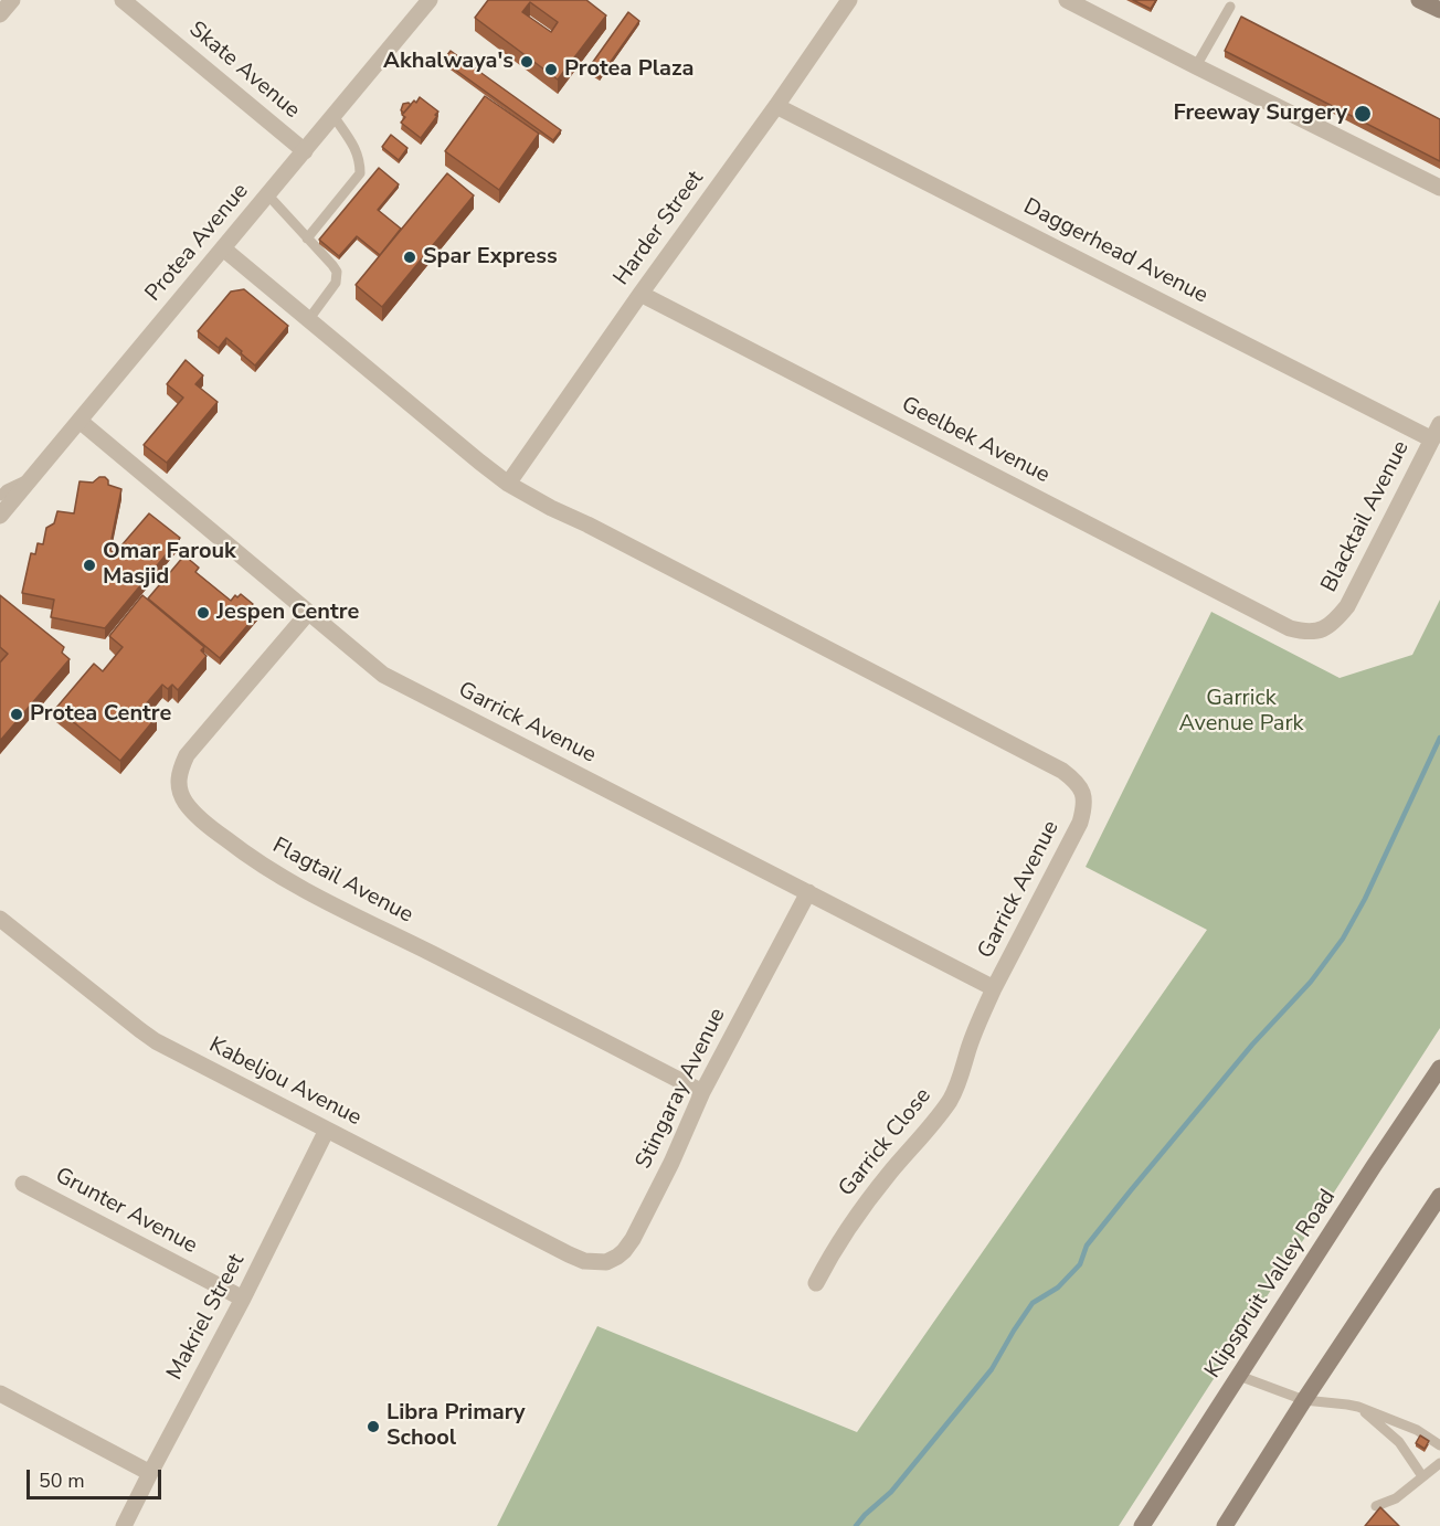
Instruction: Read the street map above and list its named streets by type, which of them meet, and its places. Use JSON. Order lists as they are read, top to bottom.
{
  "streets": {
    "main road": ["Klipspruit Valley Road"],
    "street": [
      "Skate Avenue",
      "Harder Street",
      "Protea Avenue",
      "Daggerhead Avenue",
      "Geelbek Avenue",
      "Blacktail Avenue",
      "Garrick Avenue",
      "Flagtail Avenue",
      "Kabeljou Avenue",
      "Stingaray Avenue",
      "Garrick Close",
      "Grunter Avenue",
      "Makriel Street"
    ]
  },
  "crossings": [
    ["Skate Avenue", "Protea Avenue"],
    ["Harder Street", "Daggerhead Avenue"],
    ["Harder Street", "Geelbek Avenue"],
    ["Harder Street", "Garrick Avenue"],
    ["Protea Avenue", "Garrick Avenue"],
    ["Daggerhead Avenue", "Blacktail Avenue"],
    ["Geelbek Avenue", "Blacktail Avenue"],
    ["Garrick Avenue", "Flagtail Avenue"],
    ["Garrick Avenue", "Stingaray Avenue"],
    ["Garrick Avenue", "Garrick Close"],
    ["Flagtail Avenue", "Stingaray Avenue"],
    ["Kabeljou Avenue", "Stingaray Avenue"],
    ["Kabeljou Avenue", "Makriel Street"],
    ["Grunter Avenue", "Makriel Street"]
  ],
  "parks": ["Garrick Avenue Park"],
  "places": [
    "Akhalwaya's",
    "Protea Plaza",
    "Freeway Surgery",
    "Spar Express",
    "Omar Farouk Masjid",
    "Jespen Centre",
    "Protea Centre",
    "Libra Primary School"
  ],
  "scale_bar": "50 m"
}
